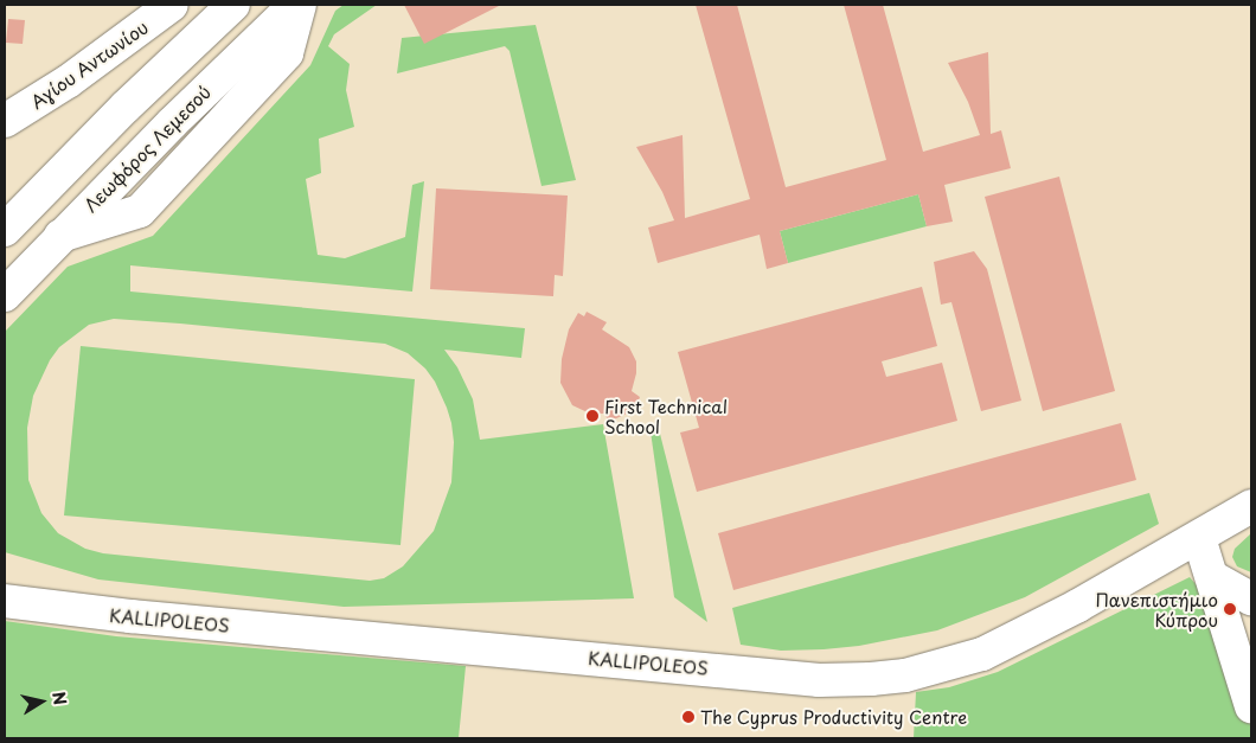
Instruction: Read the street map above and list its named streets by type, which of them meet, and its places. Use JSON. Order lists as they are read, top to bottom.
{
  "streets": {
    "main road": ["Αγίου Αντωνίου", "Λεωφόρος Λεμεσού", "KALLIPOLEOS"]
  },
  "places": ["First Technical School", "Πανεπιστήμιο Κύπρου", "The Cyprus Productivity Centre"],
  "north": "right"
}
